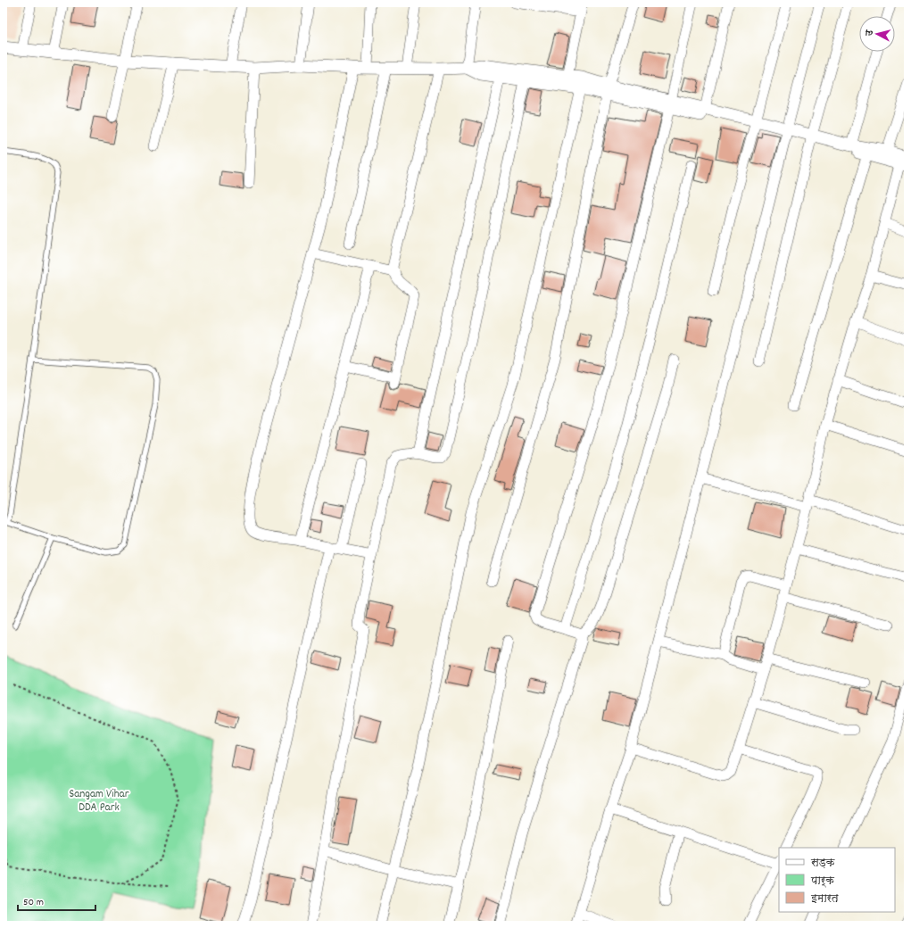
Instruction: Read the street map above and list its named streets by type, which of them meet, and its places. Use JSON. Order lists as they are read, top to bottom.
{
  "parks": ["Sangam Vihar DDA Park"],
  "legend": ["सड़क", "पार्क", "इमारत"],
  "scale_bar": "50 m",
  "north": "left"
}
